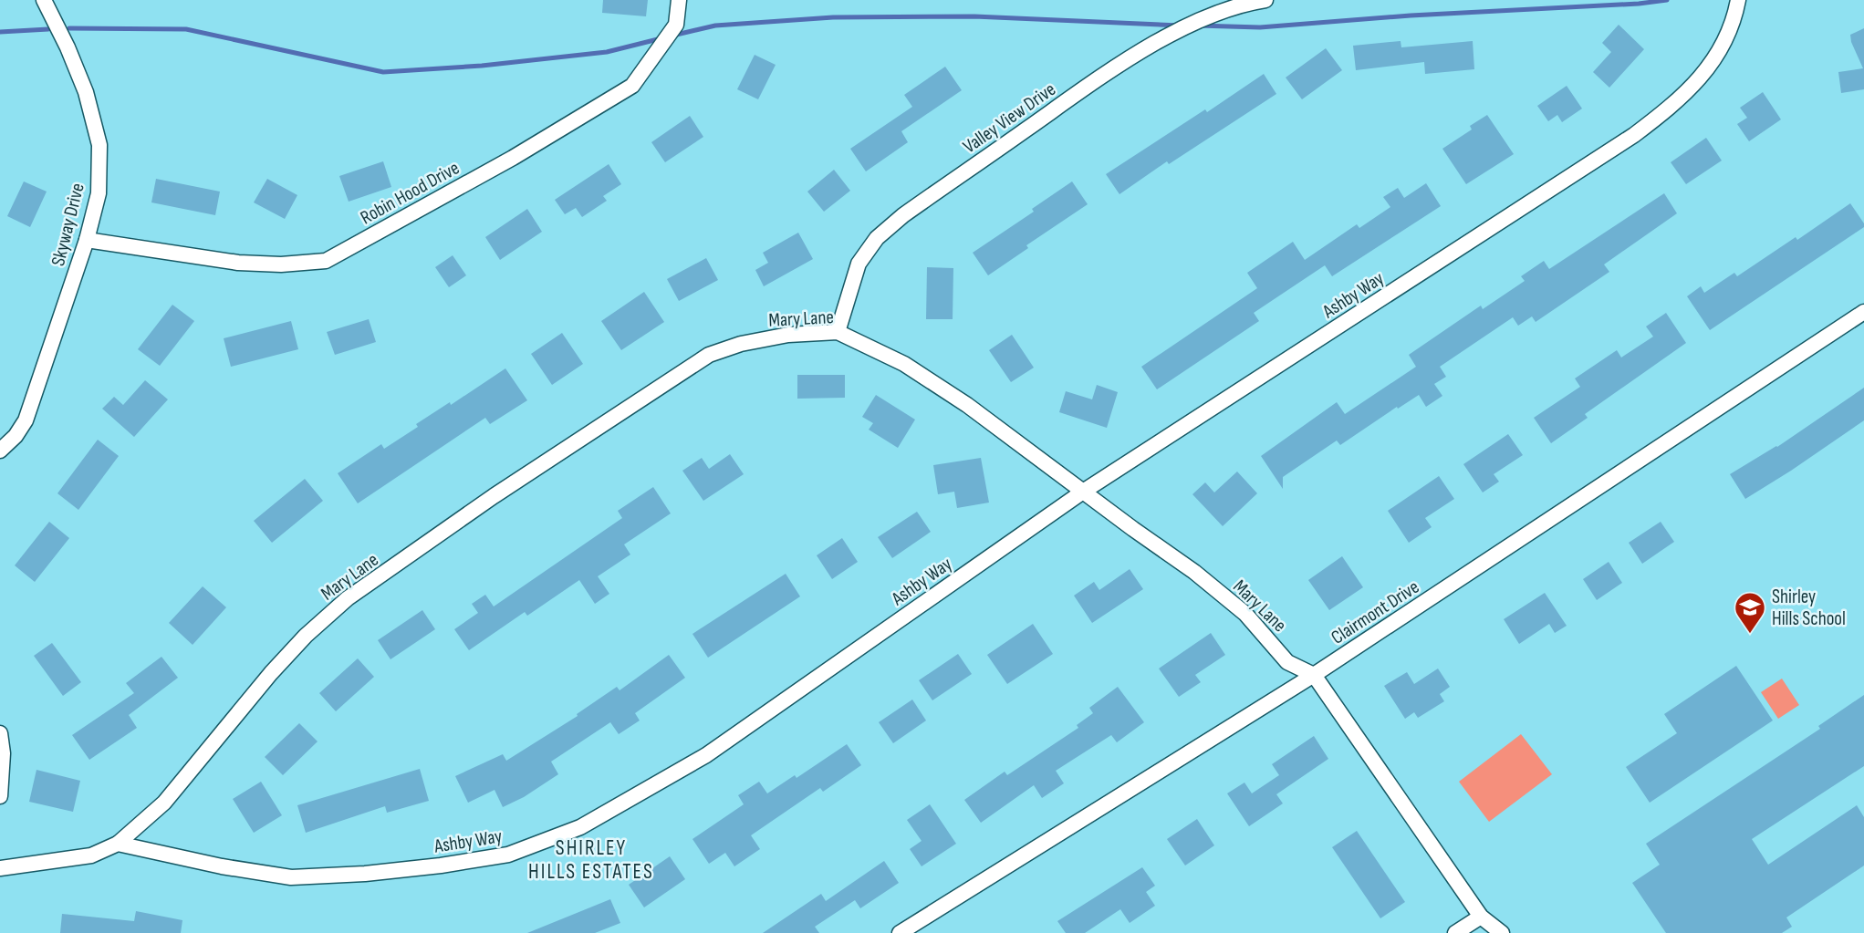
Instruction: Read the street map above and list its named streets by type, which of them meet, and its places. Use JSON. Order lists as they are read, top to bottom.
{
  "streets": {
    "street": [
      "Valley View Drive",
      "Robin Hood Drive",
      "Skyway Drive",
      "Ashby Way",
      "Mary Lane",
      "Clairmont Drive"
    ]
  },
  "crossings": [
    ["Valley View Drive", "Mary Lane"],
    ["Robin Hood Drive", "Skyway Drive"],
    ["Ashby Way", "Mary Lane"],
    ["Mary Lane", "Clairmont Drive"]
  ],
  "districts": ["SHIRLEY HILLS ESTATES"],
  "places": {
    "school or university": ["Shirley Hills School"]
  }
}
